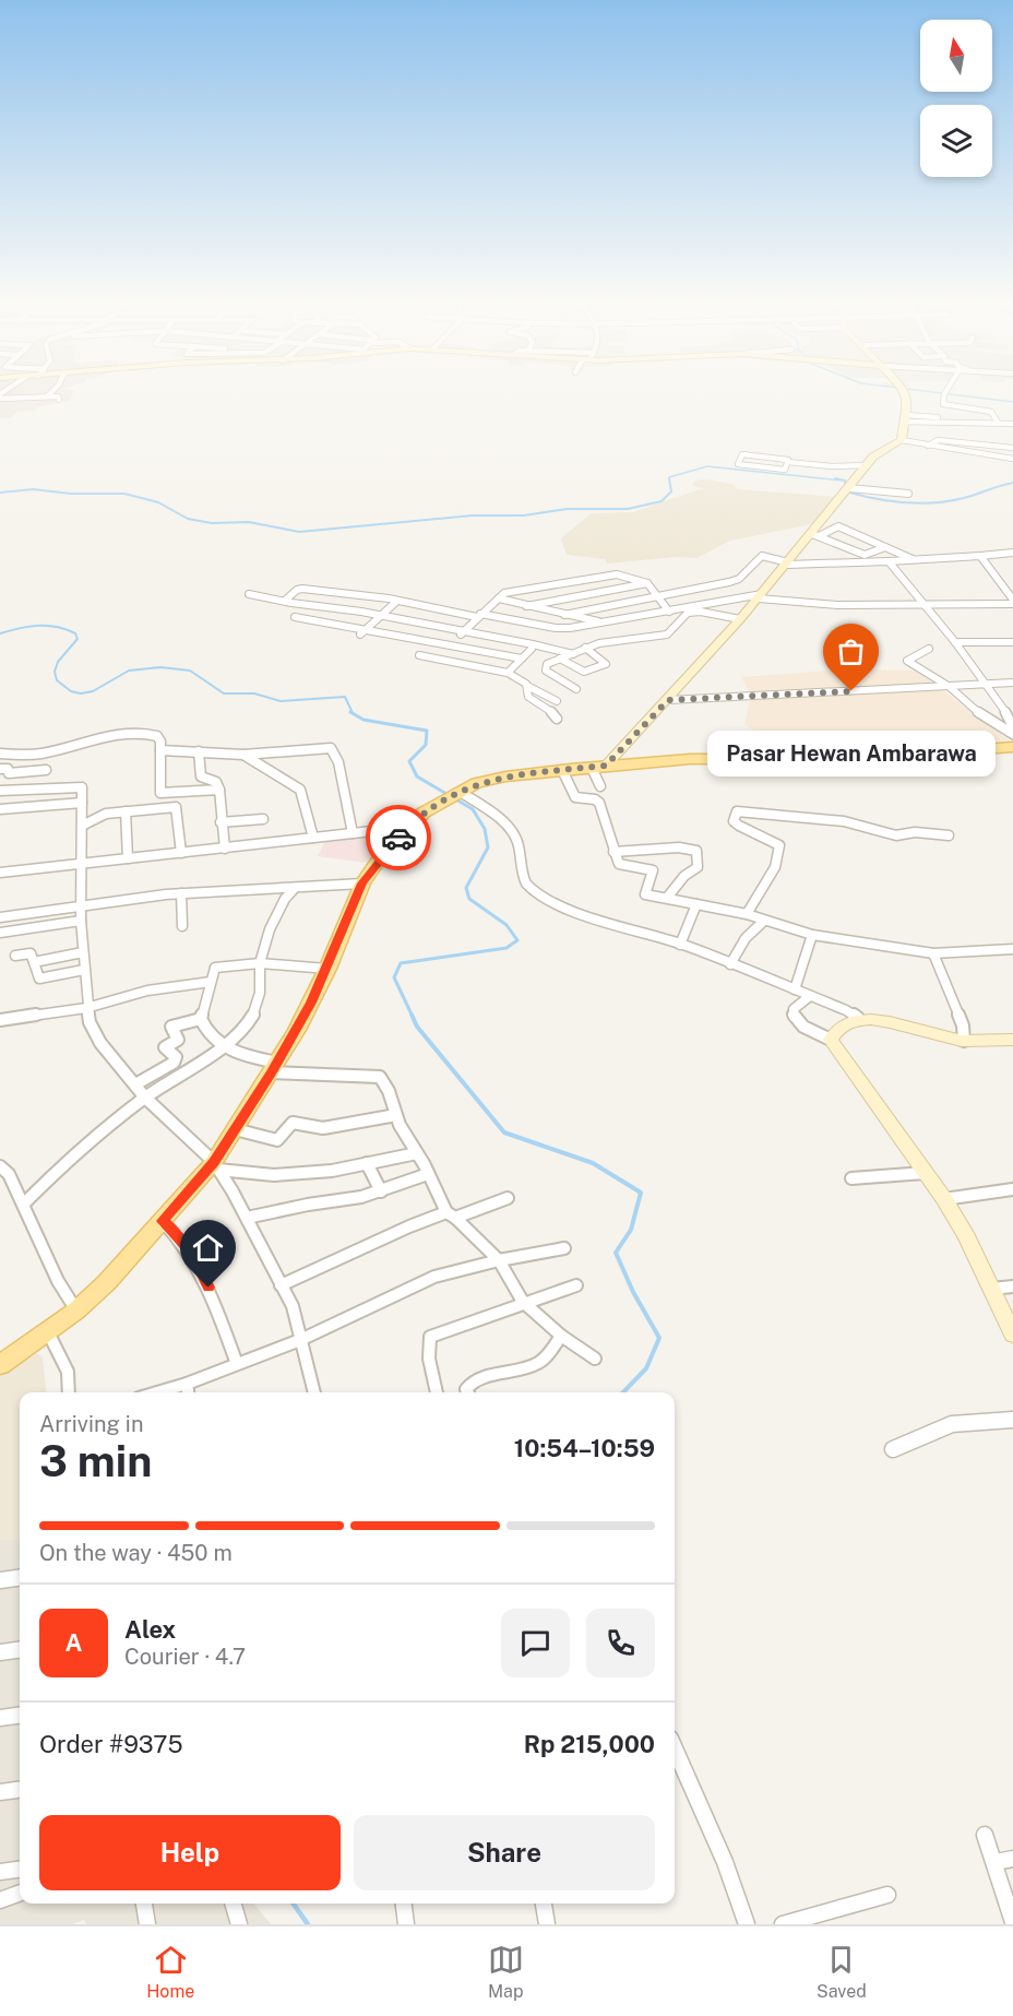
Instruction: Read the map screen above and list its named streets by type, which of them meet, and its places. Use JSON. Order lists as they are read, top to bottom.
{
  "places": ["Pasar Hewan Ambarawa"],
  "north": "top",
  "page": {
    "bubble": "Pasar Hewan Ambarawa",
    "heading": ["3 min", "Arriving in", "10:54–10:59"],
    "panel": [
      "Alex",
      "Courier · 4.7",
      "Order #9375",
      "Rp 215,000"
    ],
    "bar": "On the way · 450 m",
    "round": "A",
    "buttons": ["Help", "Share"],
    "tabs": ["Home", "Map", "Saved"]
  }
}
